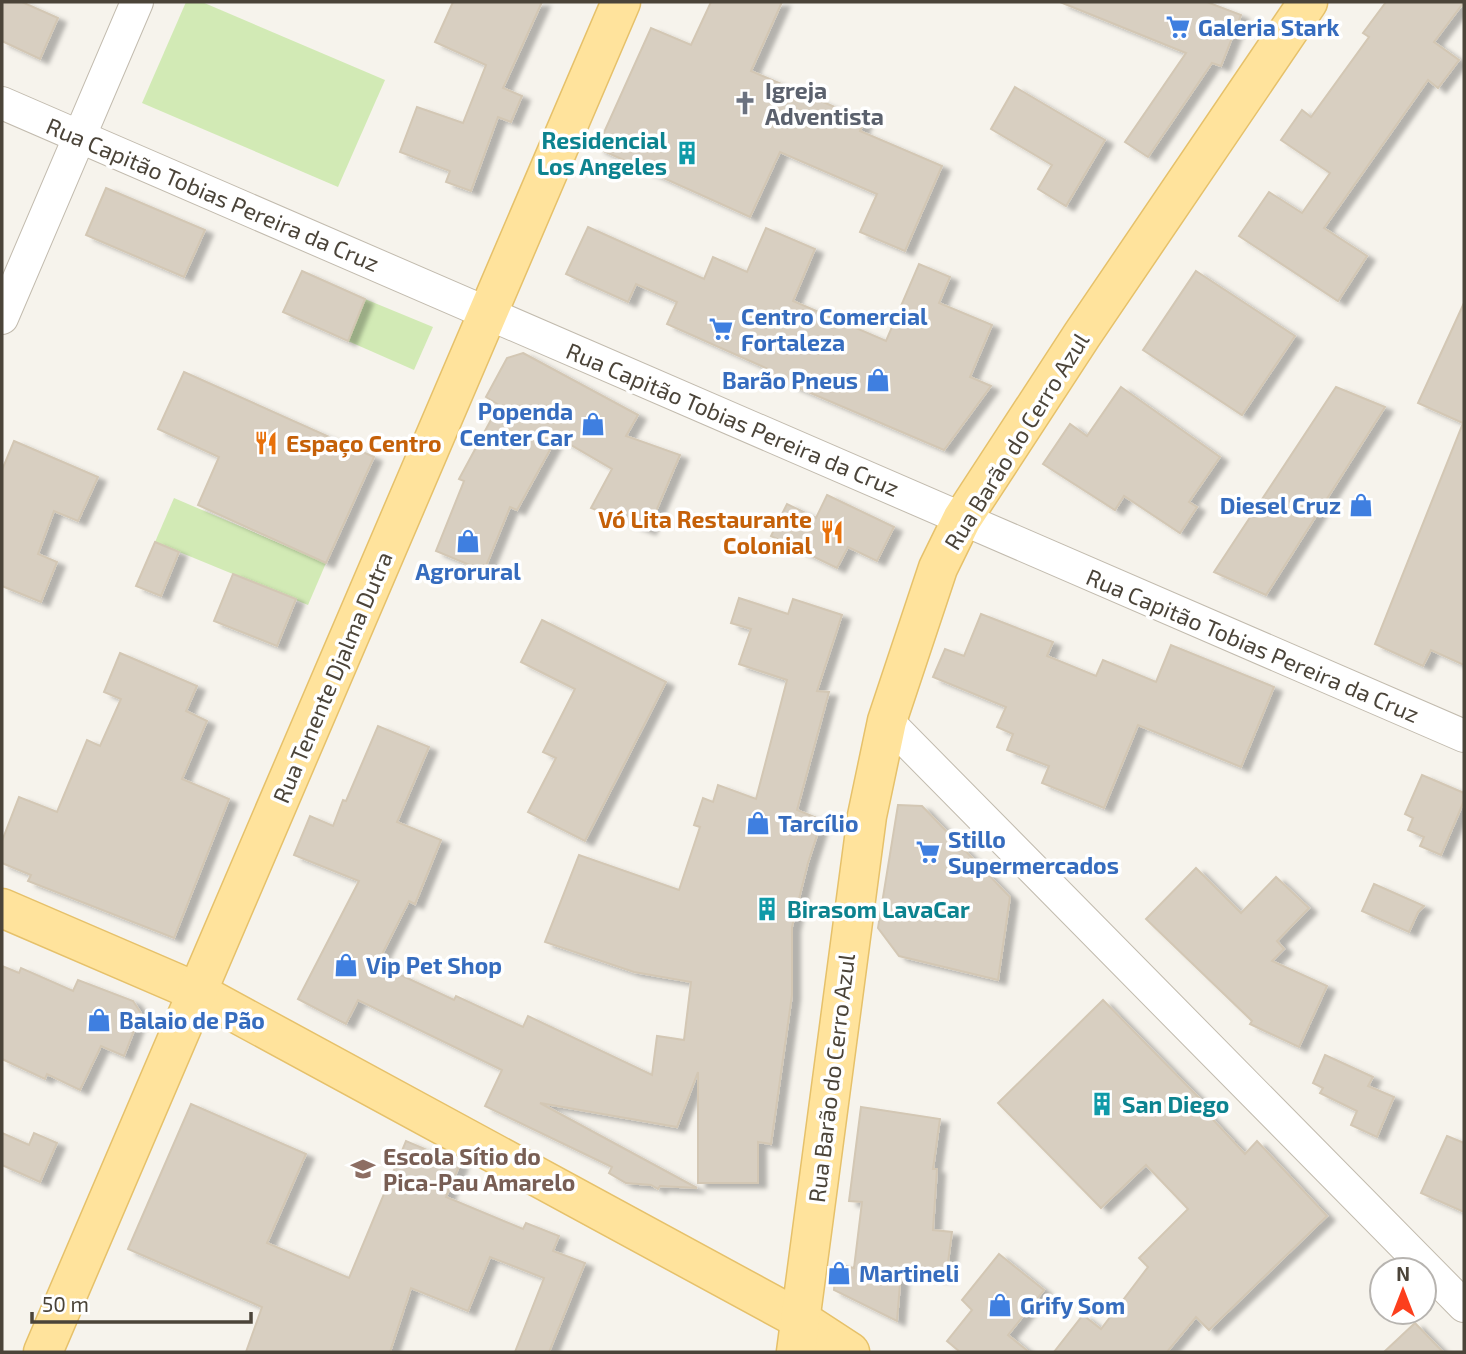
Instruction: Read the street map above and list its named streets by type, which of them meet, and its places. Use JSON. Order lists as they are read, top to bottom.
{
  "streets": {
    "main road": ["Rua Barão do Cerro Azul", "Rua Tenente Djalma Dutra"],
    "street": ["Rua Capitão Tobias Pereira da Cruz"]
  },
  "crossings": [
    ["Rua Capitão Tobias Pereira da Cruz", "Rua Barão do Cerro Azul"],
    ["Rua Capitão Tobias Pereira da Cruz", "Rua Tenente Djalma Dutra"]
  ],
  "places": {
    "supermarket": ["Galeria Stark", "Centro Comercial Fortaleza", "Stillo Supermercados"],
    "church": ["Igreja Adventista"],
    "building": ["Residencial Los Angeles", "Birasom LavaCar", "San Diego"],
    "shop": [
      "Barão Pneus",
      "Popenda Center Car",
      "Diesel Cruz",
      "Agrorural",
      "Tarcílio",
      "Vip Pet Shop",
      "Balaio de Pão",
      "Martineli",
      "Grify Som"
    ],
    "restaurant": ["Espaço Centro", "Vó Lita Restaurante Colonial"],
    "school or university": ["Escola Sítio do Pica-Pau Amarelo"]
  },
  "scale_bar": "50 m",
  "north": "top"
}
